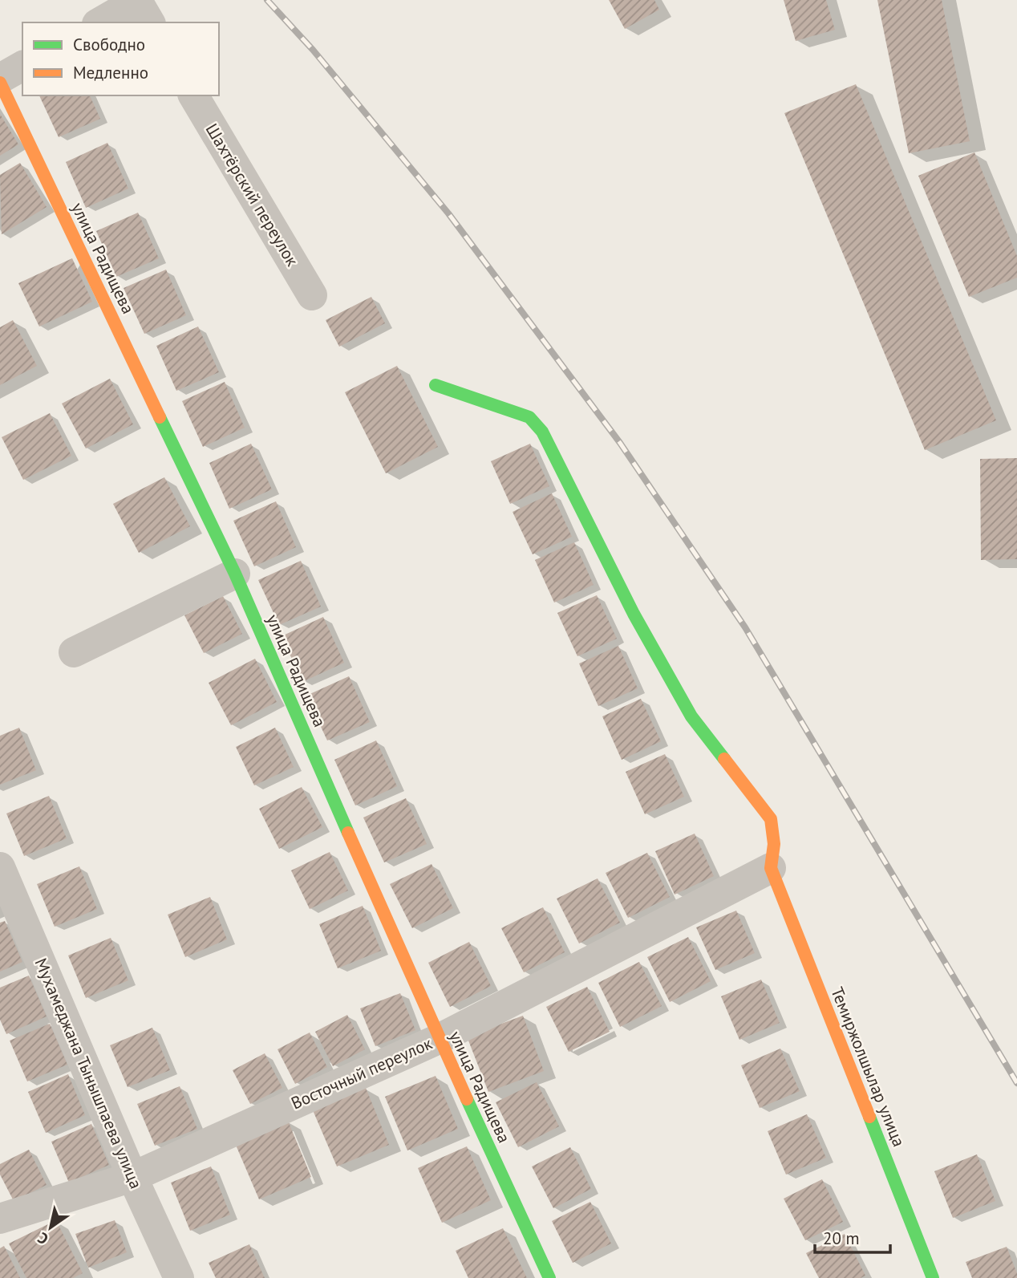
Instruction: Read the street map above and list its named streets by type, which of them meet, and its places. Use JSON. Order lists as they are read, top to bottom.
{
  "streets": {
    "street": [
      "Шахтёрский переулок",
      "улица Радищева",
      "Темиржолшылар улица",
      "Мухамеджана Тынышпаева улица",
      "Восточный переулок"
    ]
  },
  "crossings": [
    ["улица Радищева", "Восточный переулок"],
    ["Темиржолшылар улица", "Восточный переулок"],
    ["Мухамеджана Тынышпаева улица", "Восточный переулок"]
  ],
  "legend": ["Свободно", "Медленно"],
  "scale_bar": "20 m",
  "north": "bottom left"
}
